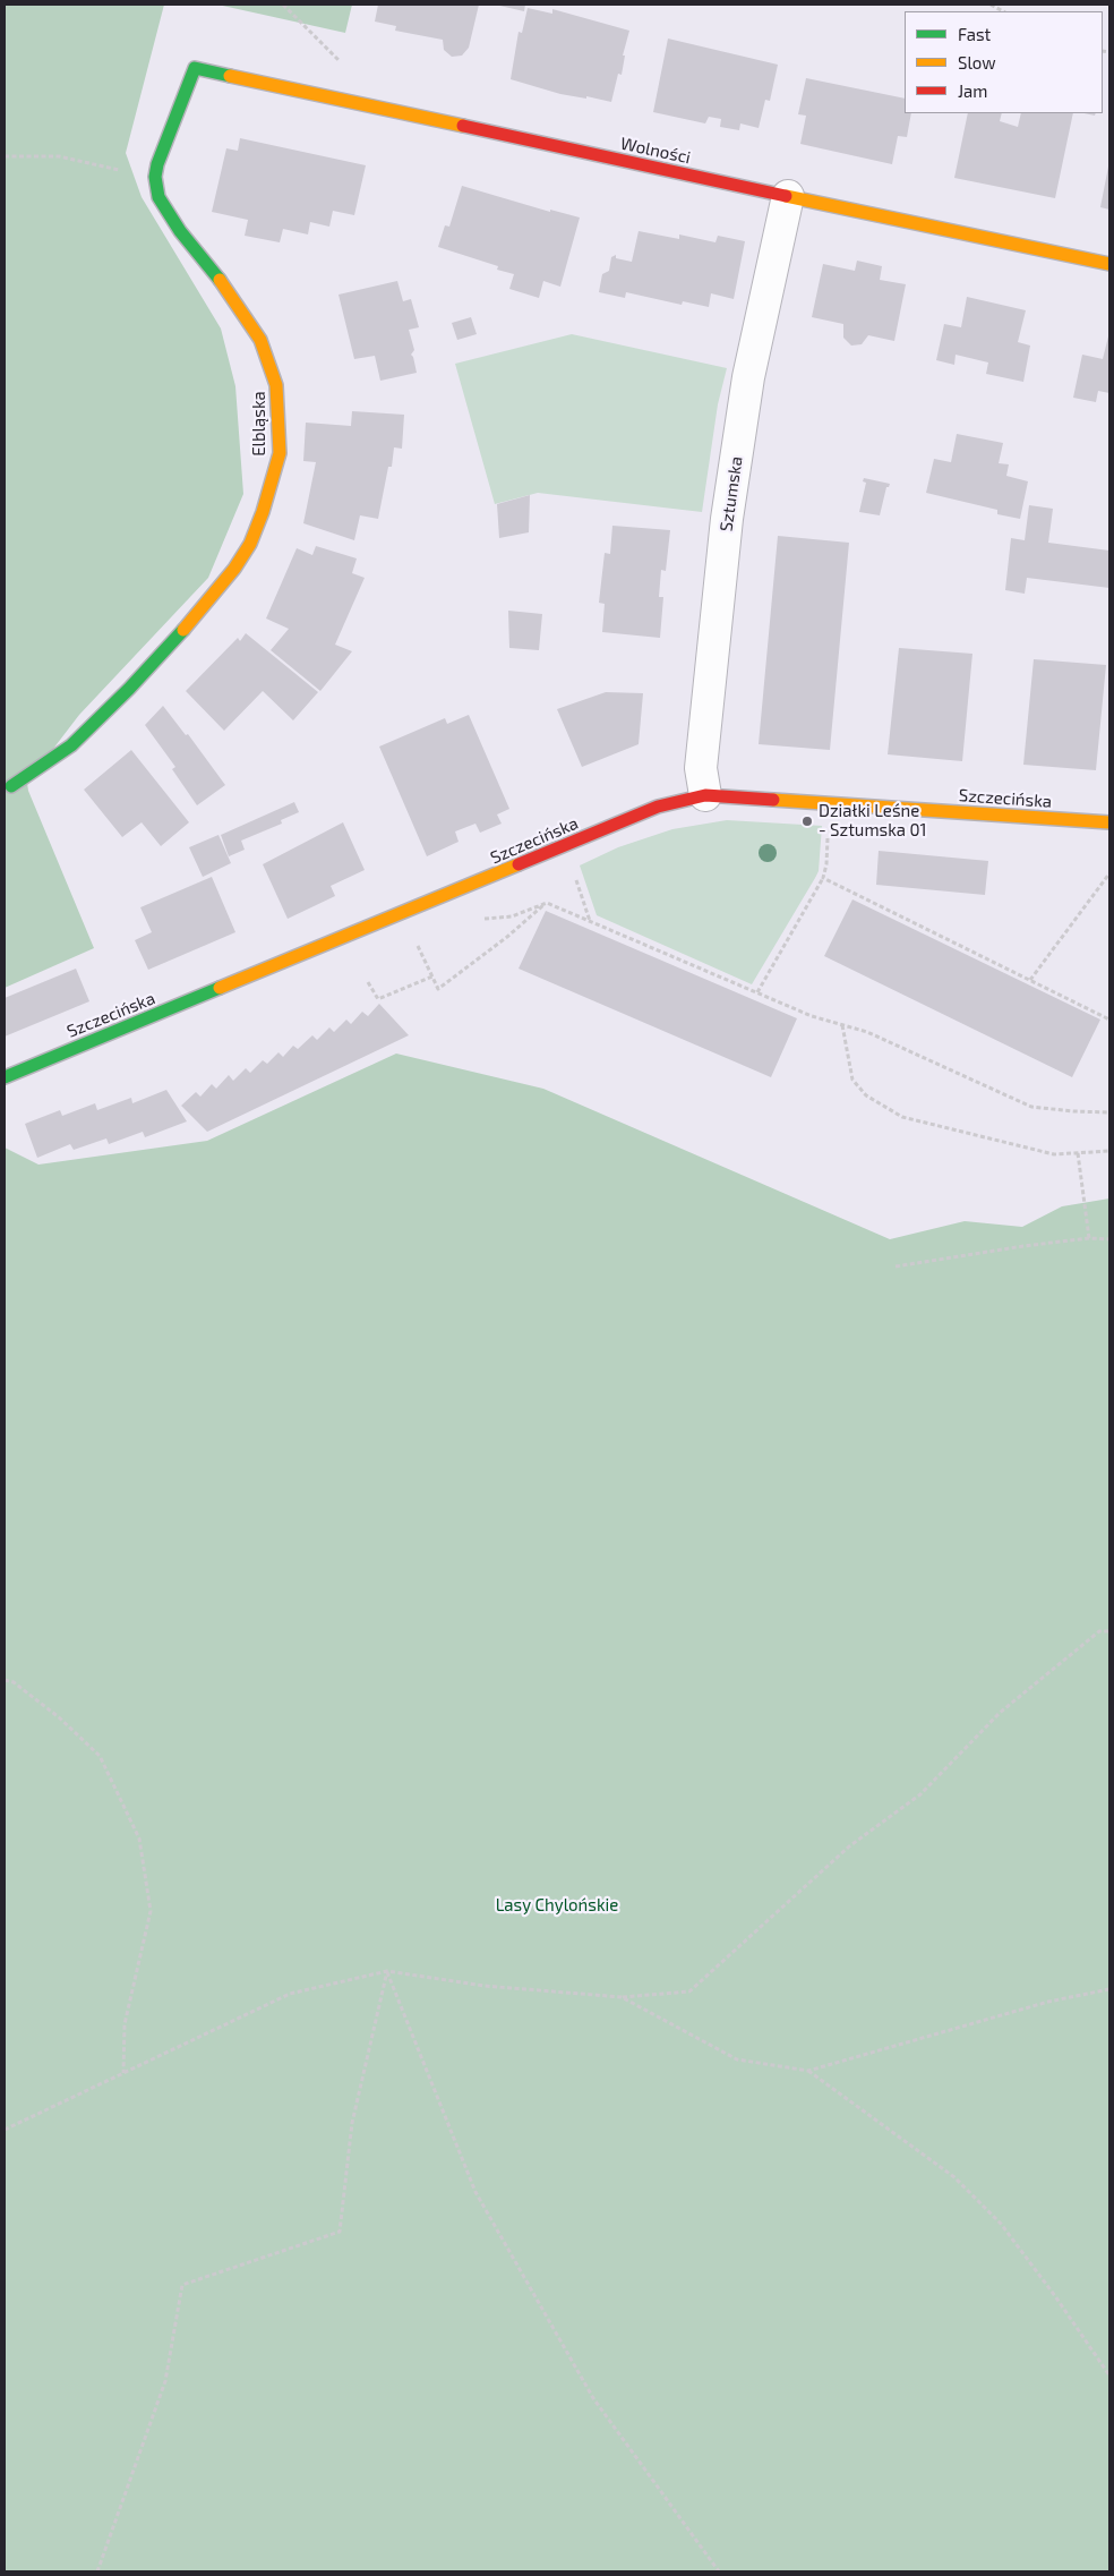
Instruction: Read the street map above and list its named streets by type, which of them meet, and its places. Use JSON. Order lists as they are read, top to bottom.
{
  "streets": {
    "street": [
      "Wolności",
      "Elbląska",
      "Sztumska",
      "Szczecińska"
    ]
  },
  "crossings": [
    ["Wolności", "Elbląska"],
    ["Wolności", "Sztumska"],
    ["Sztumska", "Szczecińska"]
  ],
  "parks": ["Lasy Chylońskie"],
  "places": ["Działki Leśne - Sztumska 01"],
  "legend": ["Fast", "Slow", "Jam"]
}
